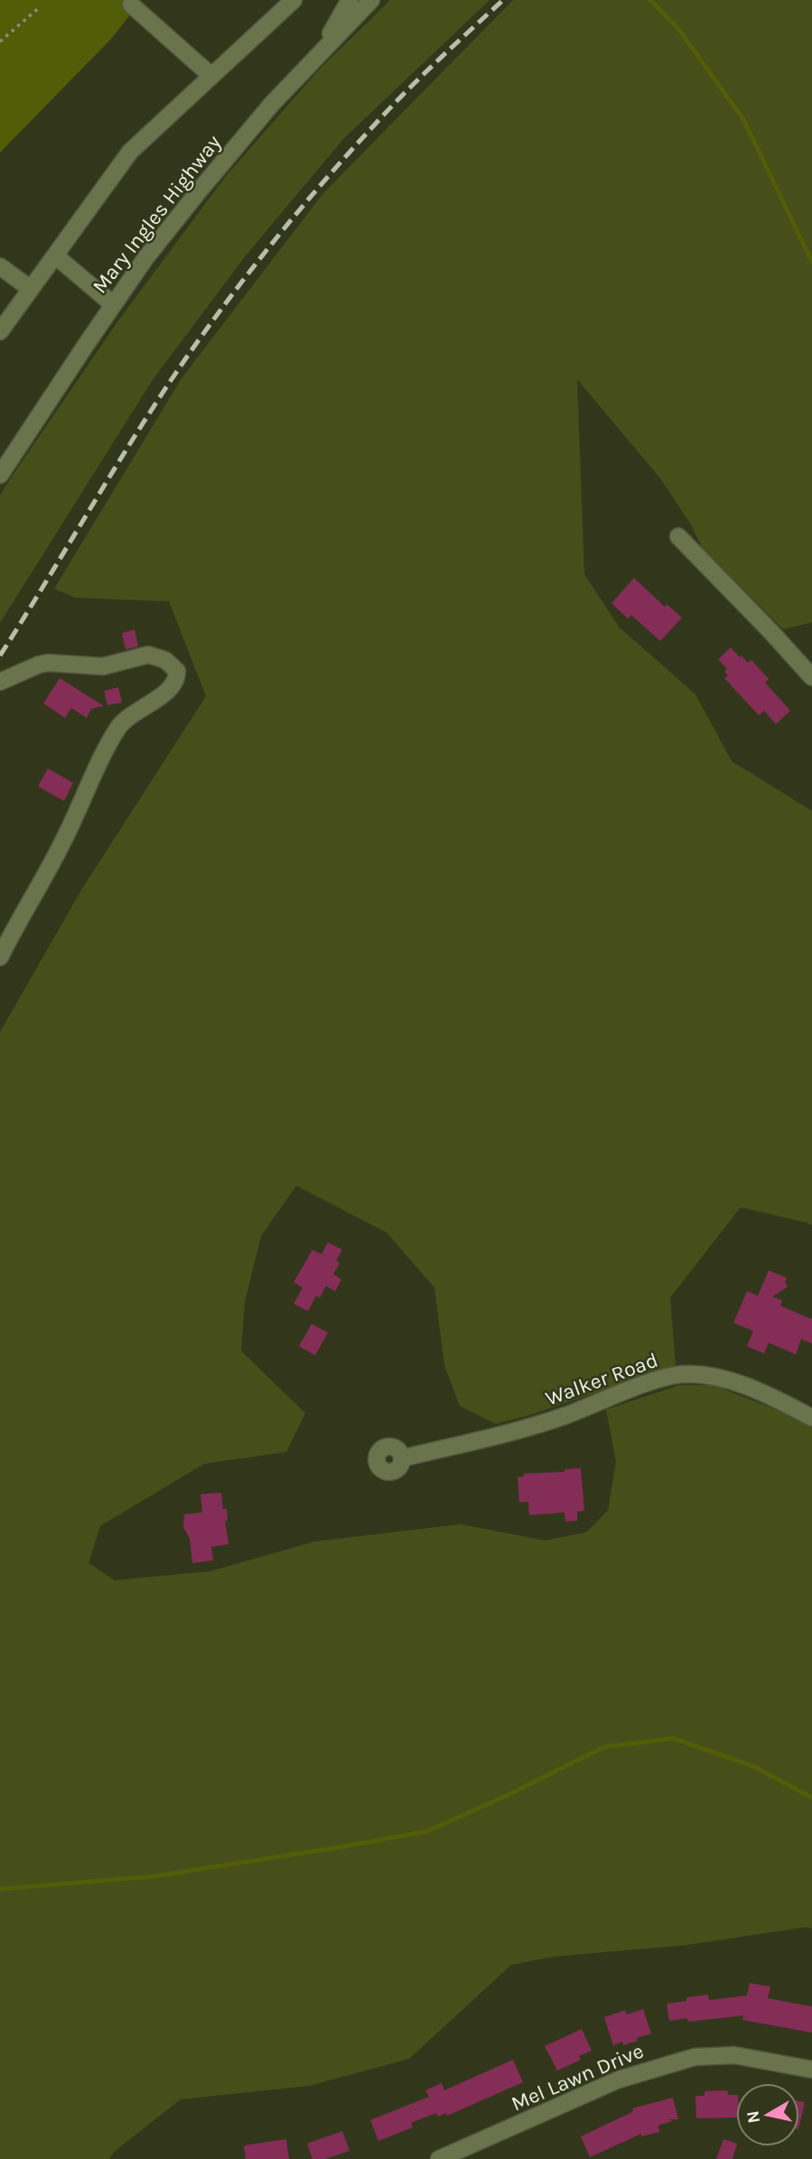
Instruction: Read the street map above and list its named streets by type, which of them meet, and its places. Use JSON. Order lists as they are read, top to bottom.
{
  "streets": {
    "street": ["Mary Ingles Highway", "Walker Road", "Mel Lawn Drive"]
  },
  "north": "left"
}
